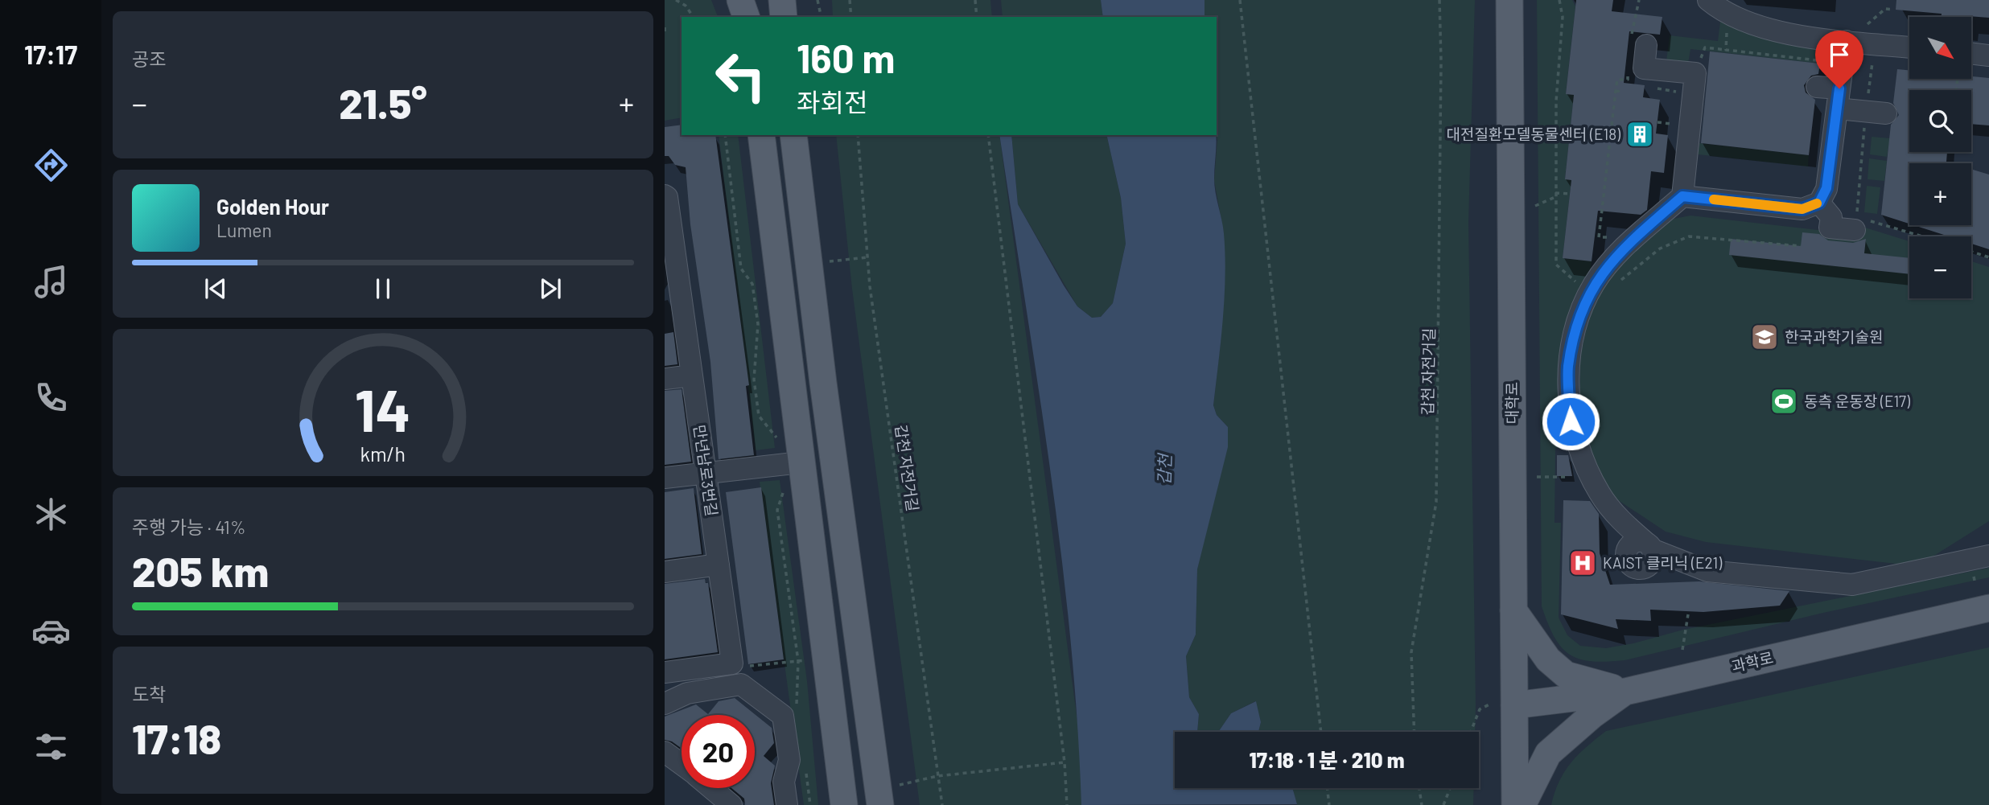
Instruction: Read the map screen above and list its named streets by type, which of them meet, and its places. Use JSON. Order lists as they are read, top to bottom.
{
  "streets": {
    "main road": ["대학로", "과학로"],
    "street": ["만년남로3번길"],
    "path": ["갑천 자전거길"]
  },
  "crossings": [
    ["대학로", "과학로"]
  ],
  "water": ["갑천"],
  "places": {
    "building": ["대전질환모델동물센터 (E18)"],
    "school or university": ["한국과학기술원"],
    "sports": ["동측 운동장 (E17)"],
    "hospital": ["KAIST 클리닉 (E21)"]
  },
  "north": "bottom right",
  "page": {
    "tabs": "17:17",
    "tile": [
      "공조",
      ["주행 가능 · 41%", "205 km"],
      ["도착", "17:18"]
    ],
    "map_buttons": ["+", "−"],
    "turn": ["160 m", "좌회전"],
    "heat": ["−", "21.5°", "+"],
    "song": ["Golden Hour", "Lumen"],
    "limit": "20",
    "trip": "17:18 · 1 분 · 210 m",
    "gauge": ["14", "km/h"]
  }
}
